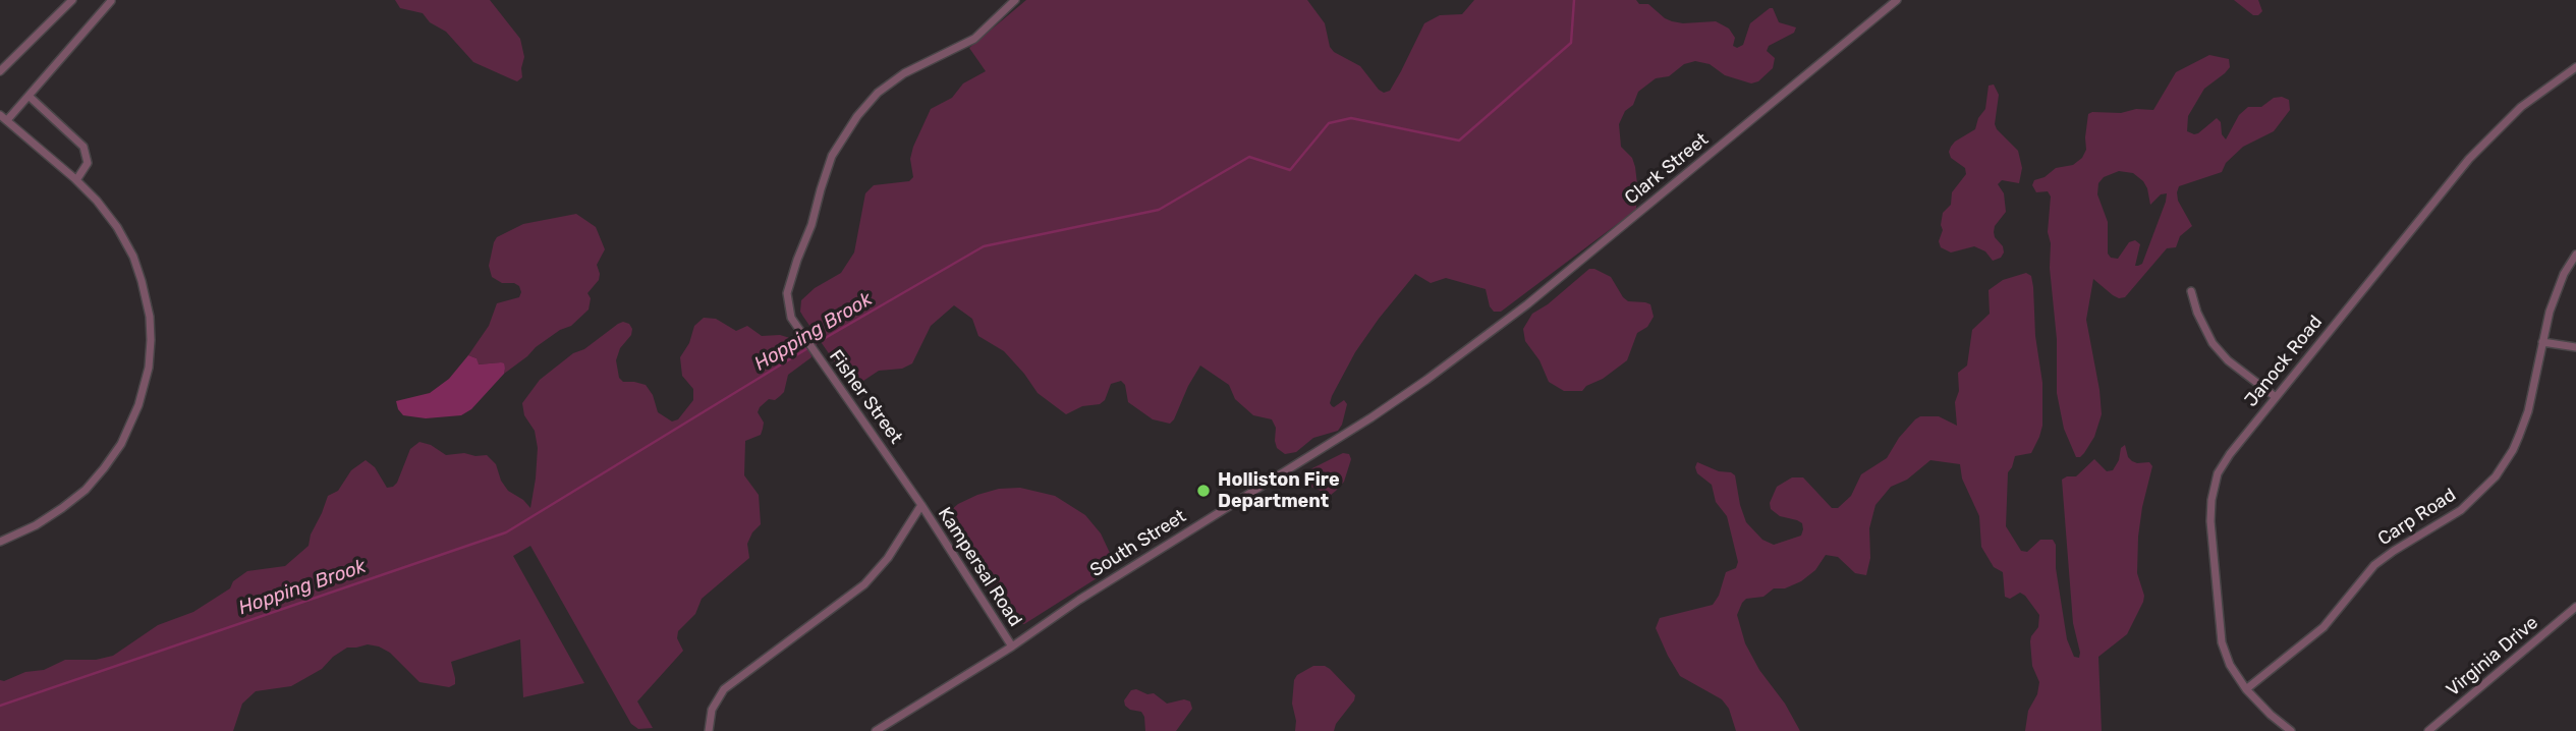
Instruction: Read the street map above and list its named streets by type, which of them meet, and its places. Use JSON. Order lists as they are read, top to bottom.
{
  "streets": {
    "street": [
      "Clark Street",
      "Janock Road",
      "Fisher Street",
      "Carp Road",
      "South Street",
      "Kampersal Road",
      "Virginia Drive"
    ]
  },
  "crossings": [
    ["Clark Street", "South Street"],
    ["Janock Road", "Carp Road"],
    ["Fisher Street", "Kampersal Road"],
    ["South Street", "Kampersal Road"]
  ],
  "water": ["Hopping Brook"],
  "places": ["Holliston Fire Department"]
}
